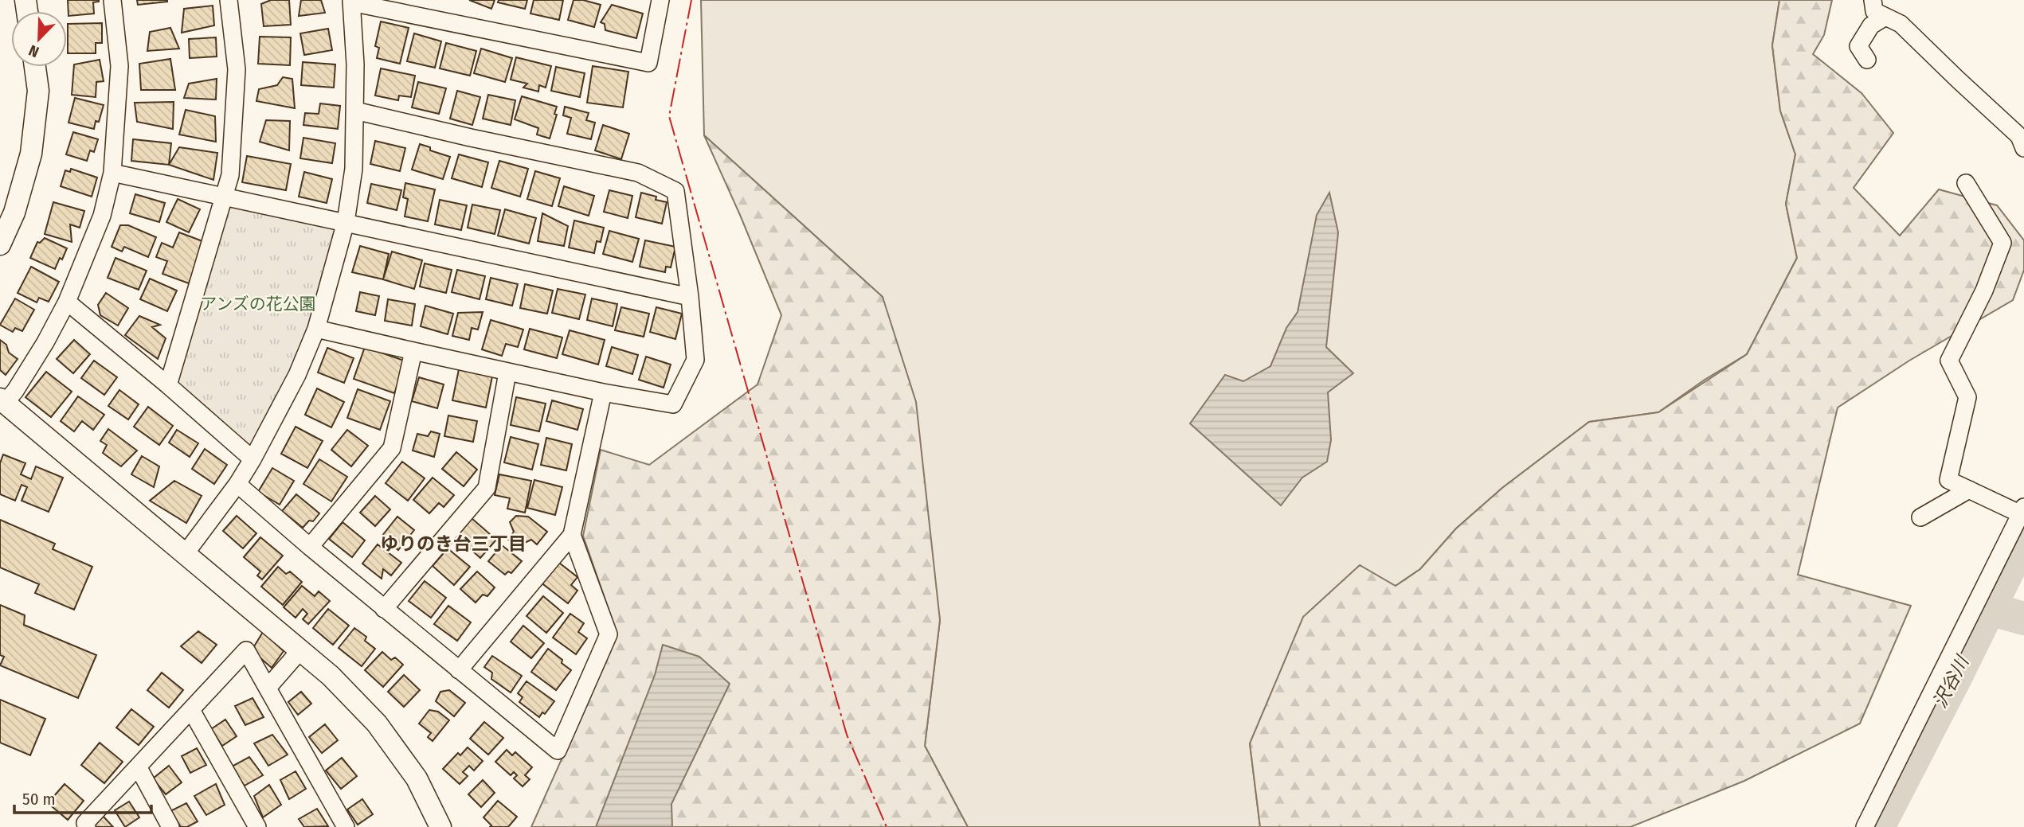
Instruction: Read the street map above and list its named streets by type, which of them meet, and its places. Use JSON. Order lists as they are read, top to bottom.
{
  "districts": ["ゆりのき台三丁目"],
  "water": ["沢谷川"],
  "parks": ["アンズの花公園"],
  "scale_bar": "50 m",
  "north": "bottom left"
}
